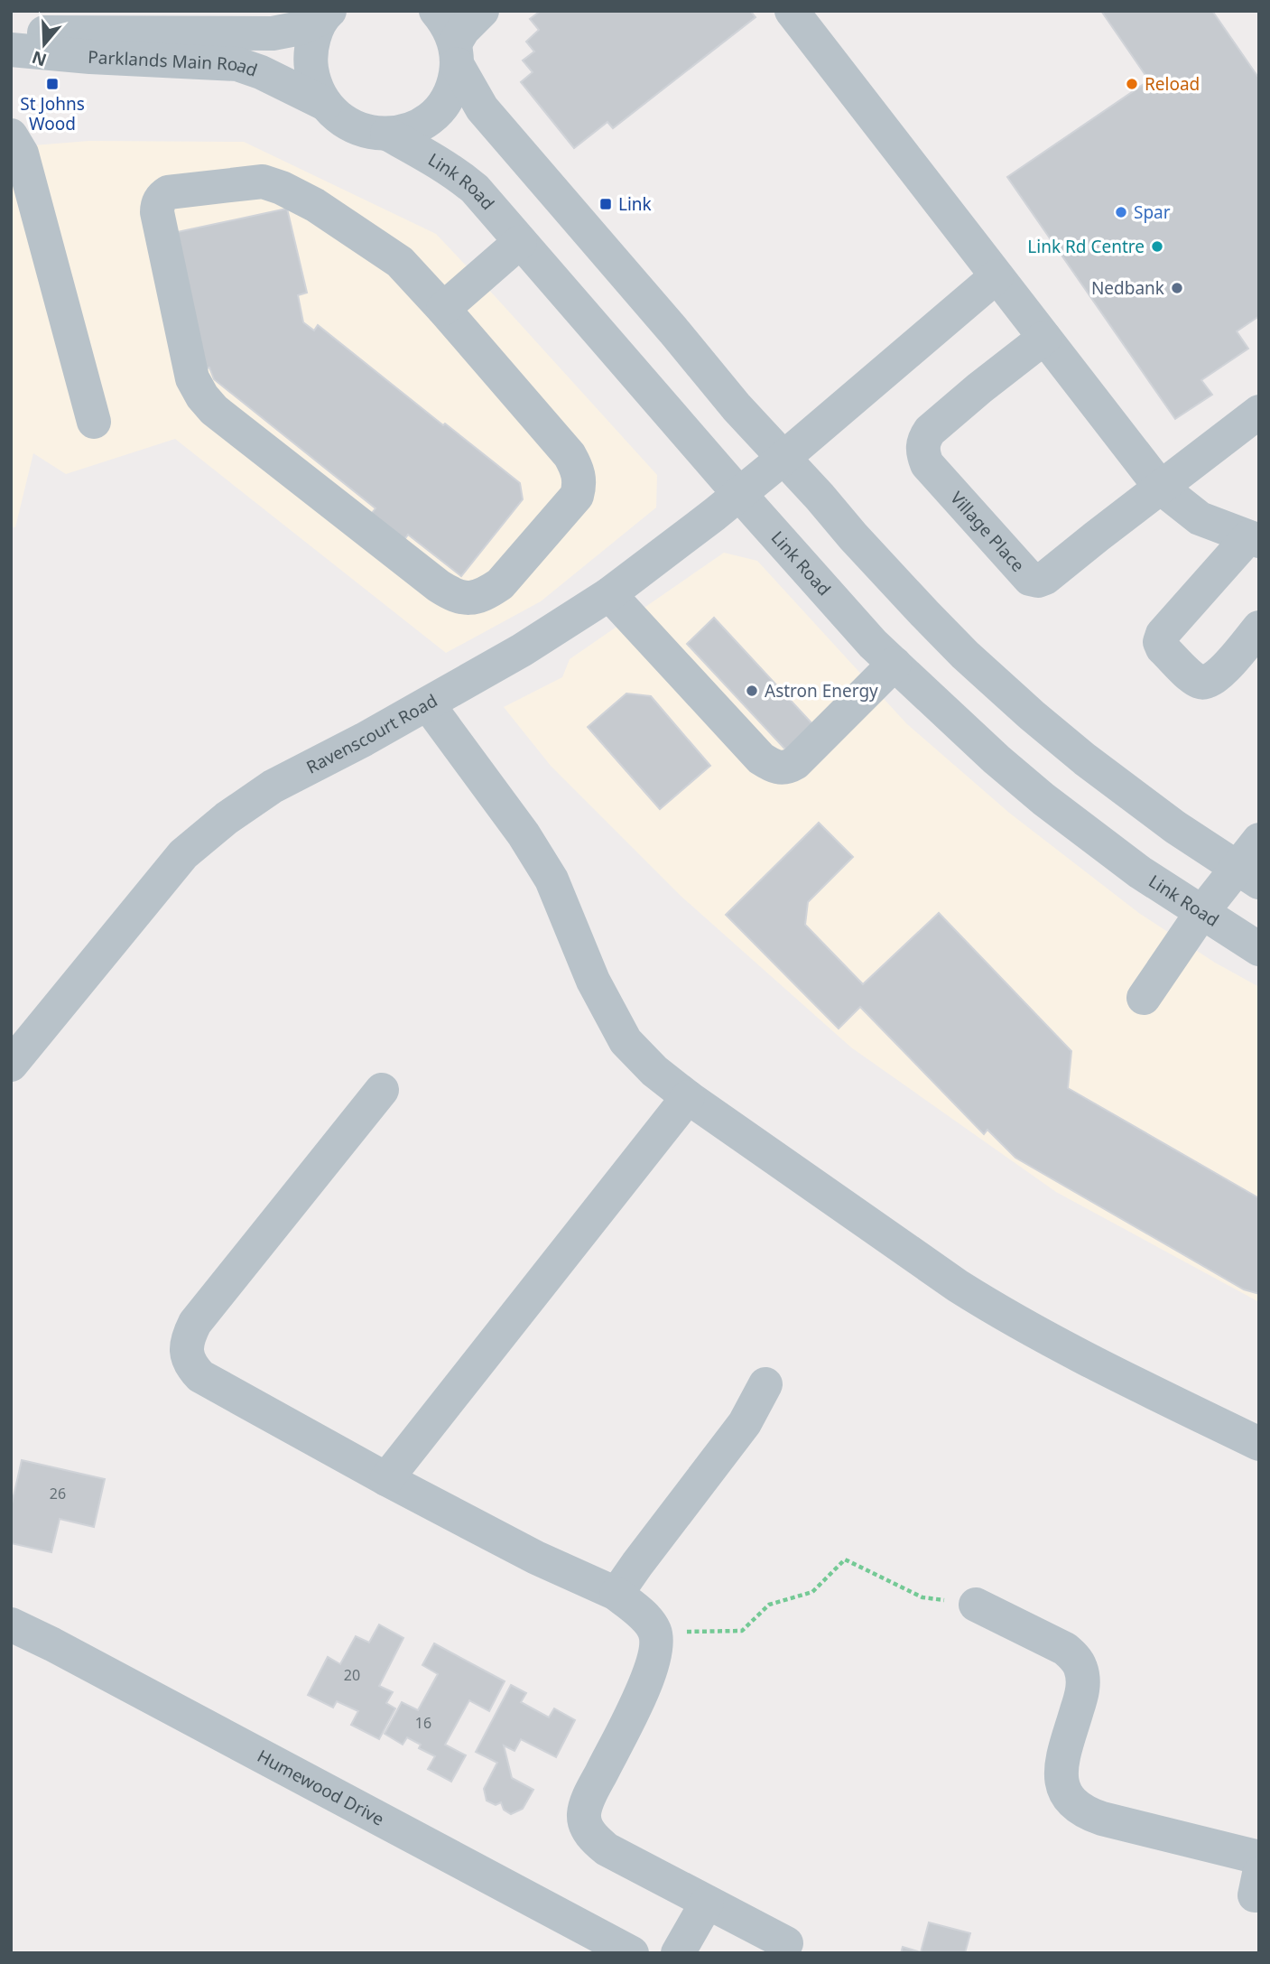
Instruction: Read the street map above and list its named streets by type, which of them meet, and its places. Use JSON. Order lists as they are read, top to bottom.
{
  "streets": {
    "street": [
      "Parklands Main Road",
      "Link Road",
      "Village Place",
      "Ravenscourt Road",
      "Humewood Drive"
    ]
  },
  "crossings": [
    ["Link Road", "Ravenscourt Road"]
  ],
  "places": {
    "transit": ["St Johns Wood", "Link"],
    "other": [
      "Reload",
      "Spar",
      "Link Rd Centre",
      "Nedbank",
      "Astron Energy"
    ]
  },
  "house_numbers": ["26", "20", "16"],
  "north": "bottom"
}
